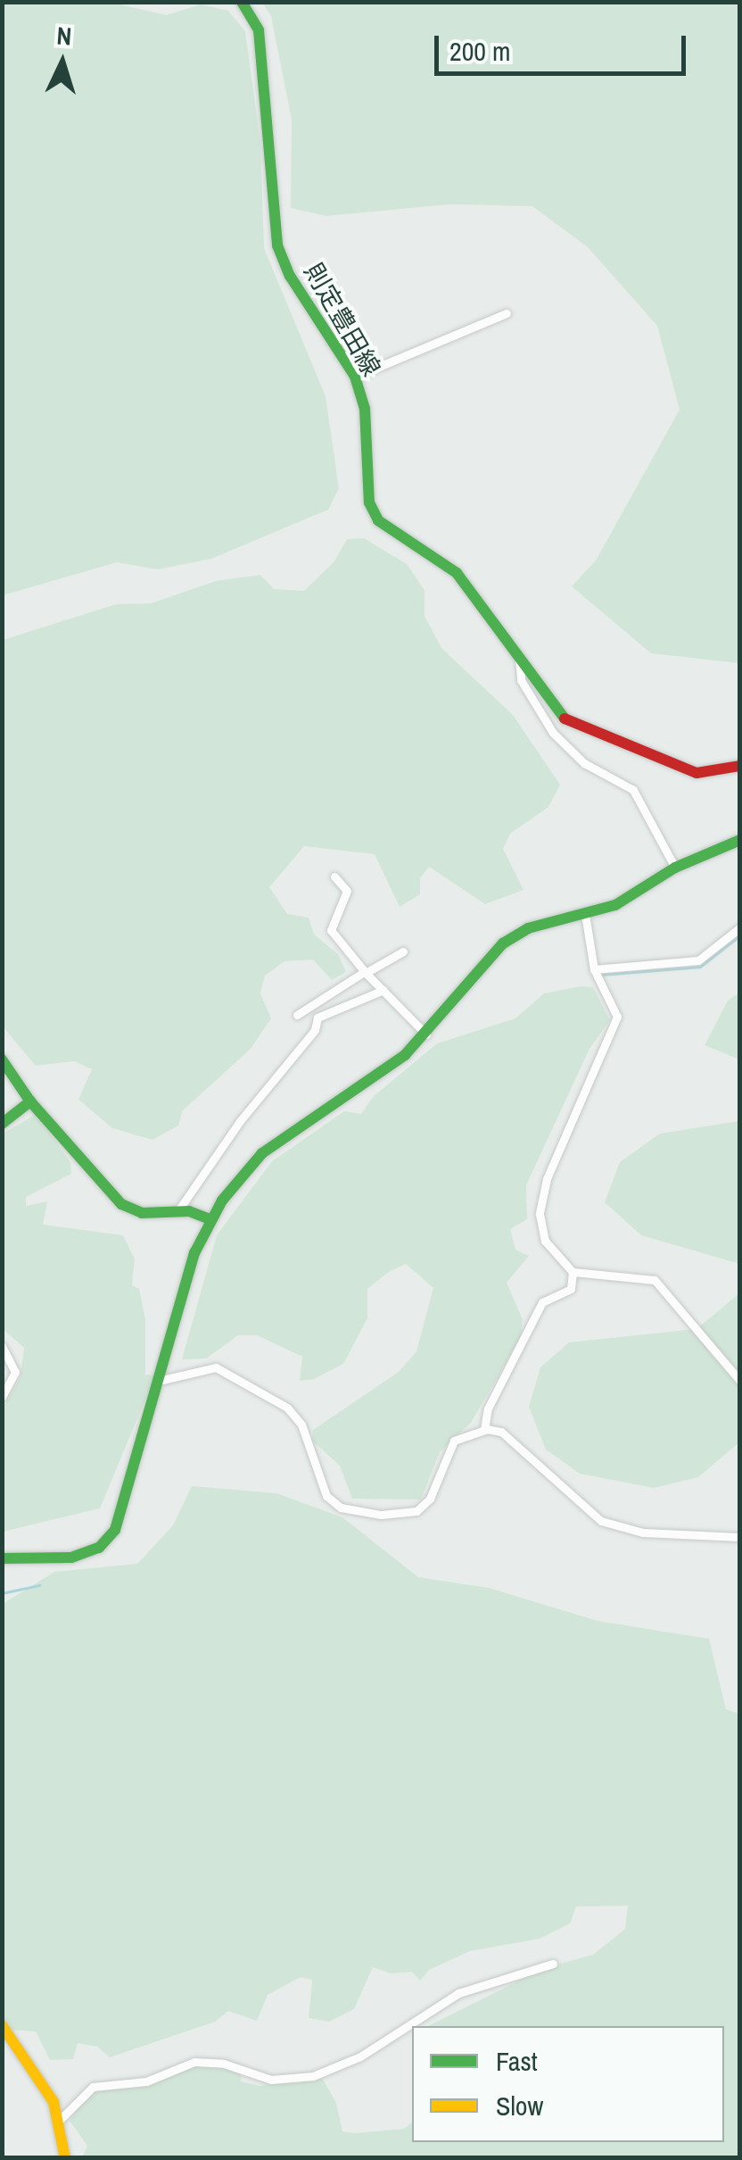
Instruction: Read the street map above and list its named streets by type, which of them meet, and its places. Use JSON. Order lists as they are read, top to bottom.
{
  "streets": {
    "main road": ["則定豊田線"]
  },
  "legend": ["Fast", "Slow"],
  "scale_bar": "200 m",
  "north": "top"
}
